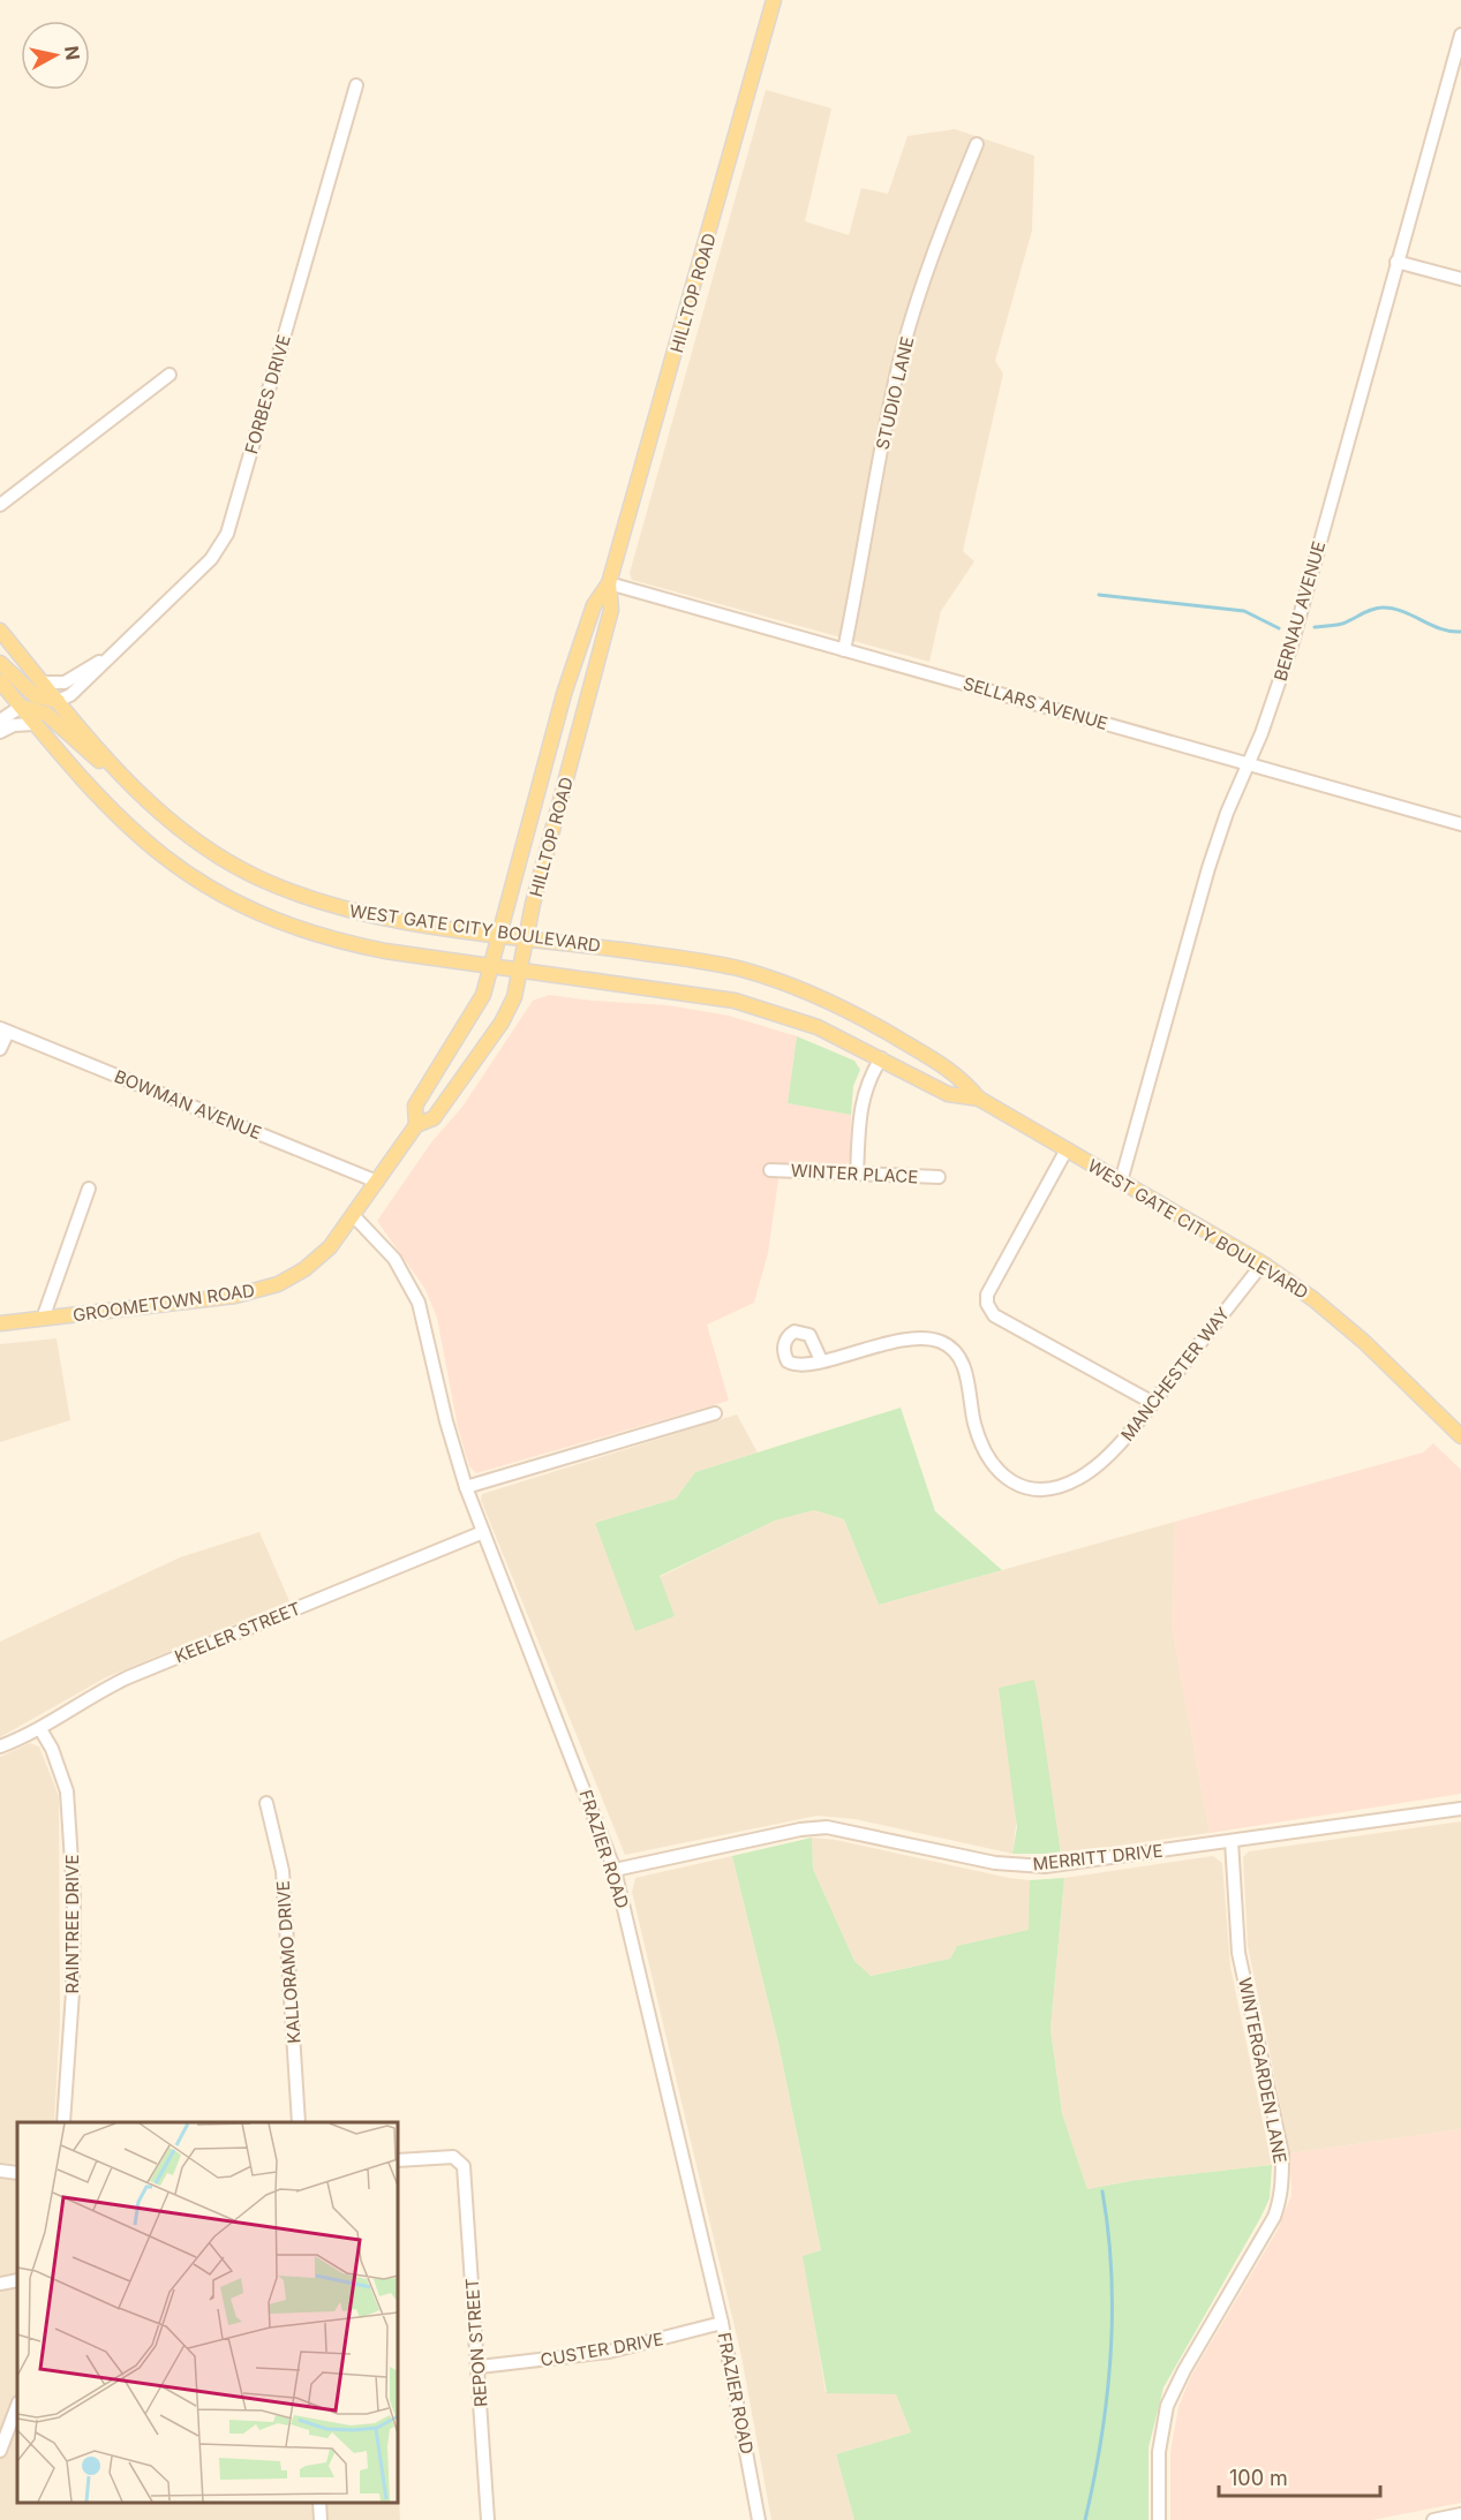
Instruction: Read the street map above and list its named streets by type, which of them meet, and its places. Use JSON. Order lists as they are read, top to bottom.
{
  "streets": {
    "main road": ["HILLTOP ROAD", "WEST GATE CITY BOULEVARD", "GROOMETOWN ROAD"],
    "street": [
      "STUDIO LANE",
      "FORBES DRIVE",
      "BERNAU AVENUE",
      "SELLARS AVENUE",
      "BOWMAN AVENUE",
      "WINTER PLACE",
      "MANCHESTER WAY",
      "KEELER STREET",
      "FRAZIER ROAD",
      "MERRITT DRIVE",
      "RAINTREE DRIVE",
      "KALLORAMO DRIVE",
      "WINTERGARDEN LANE",
      "REPON STREET",
      "CUSTER DRIVE"
    ]
  },
  "crossings": [
    ["HILLTOP ROAD", "SELLARS AVENUE"],
    ["HILLTOP ROAD", "WEST GATE CITY BOULEVARD"],
    ["HILLTOP ROAD", "GROOMETOWN ROAD"],
    ["STUDIO LANE", "SELLARS AVENUE"],
    ["FORBES DRIVE", "WEST GATE CITY BOULEVARD"],
    ["BERNAU AVENUE", "SELLARS AVENUE"],
    ["BERNAU AVENUE", "WEST GATE CITY BOULEVARD"],
    ["WEST GATE CITY BOULEVARD", "GROOMETOWN ROAD"],
    ["WEST GATE CITY BOULEVARD", "MANCHESTER WAY"],
    ["BOWMAN AVENUE", "GROOMETOWN ROAD"],
    ["GROOMETOWN ROAD", "FRAZIER ROAD"],
    ["KEELER STREET", "FRAZIER ROAD"],
    ["KEELER STREET", "RAINTREE DRIVE"],
    ["FRAZIER ROAD", "MERRITT DRIVE"],
    ["FRAZIER ROAD", "CUSTER DRIVE"],
    ["MERRITT DRIVE", "WINTERGARDEN LANE"],
    ["REPON STREET", "CUSTER DRIVE"]
  ],
  "scale_bar": "100 m",
  "north": "right"
}
